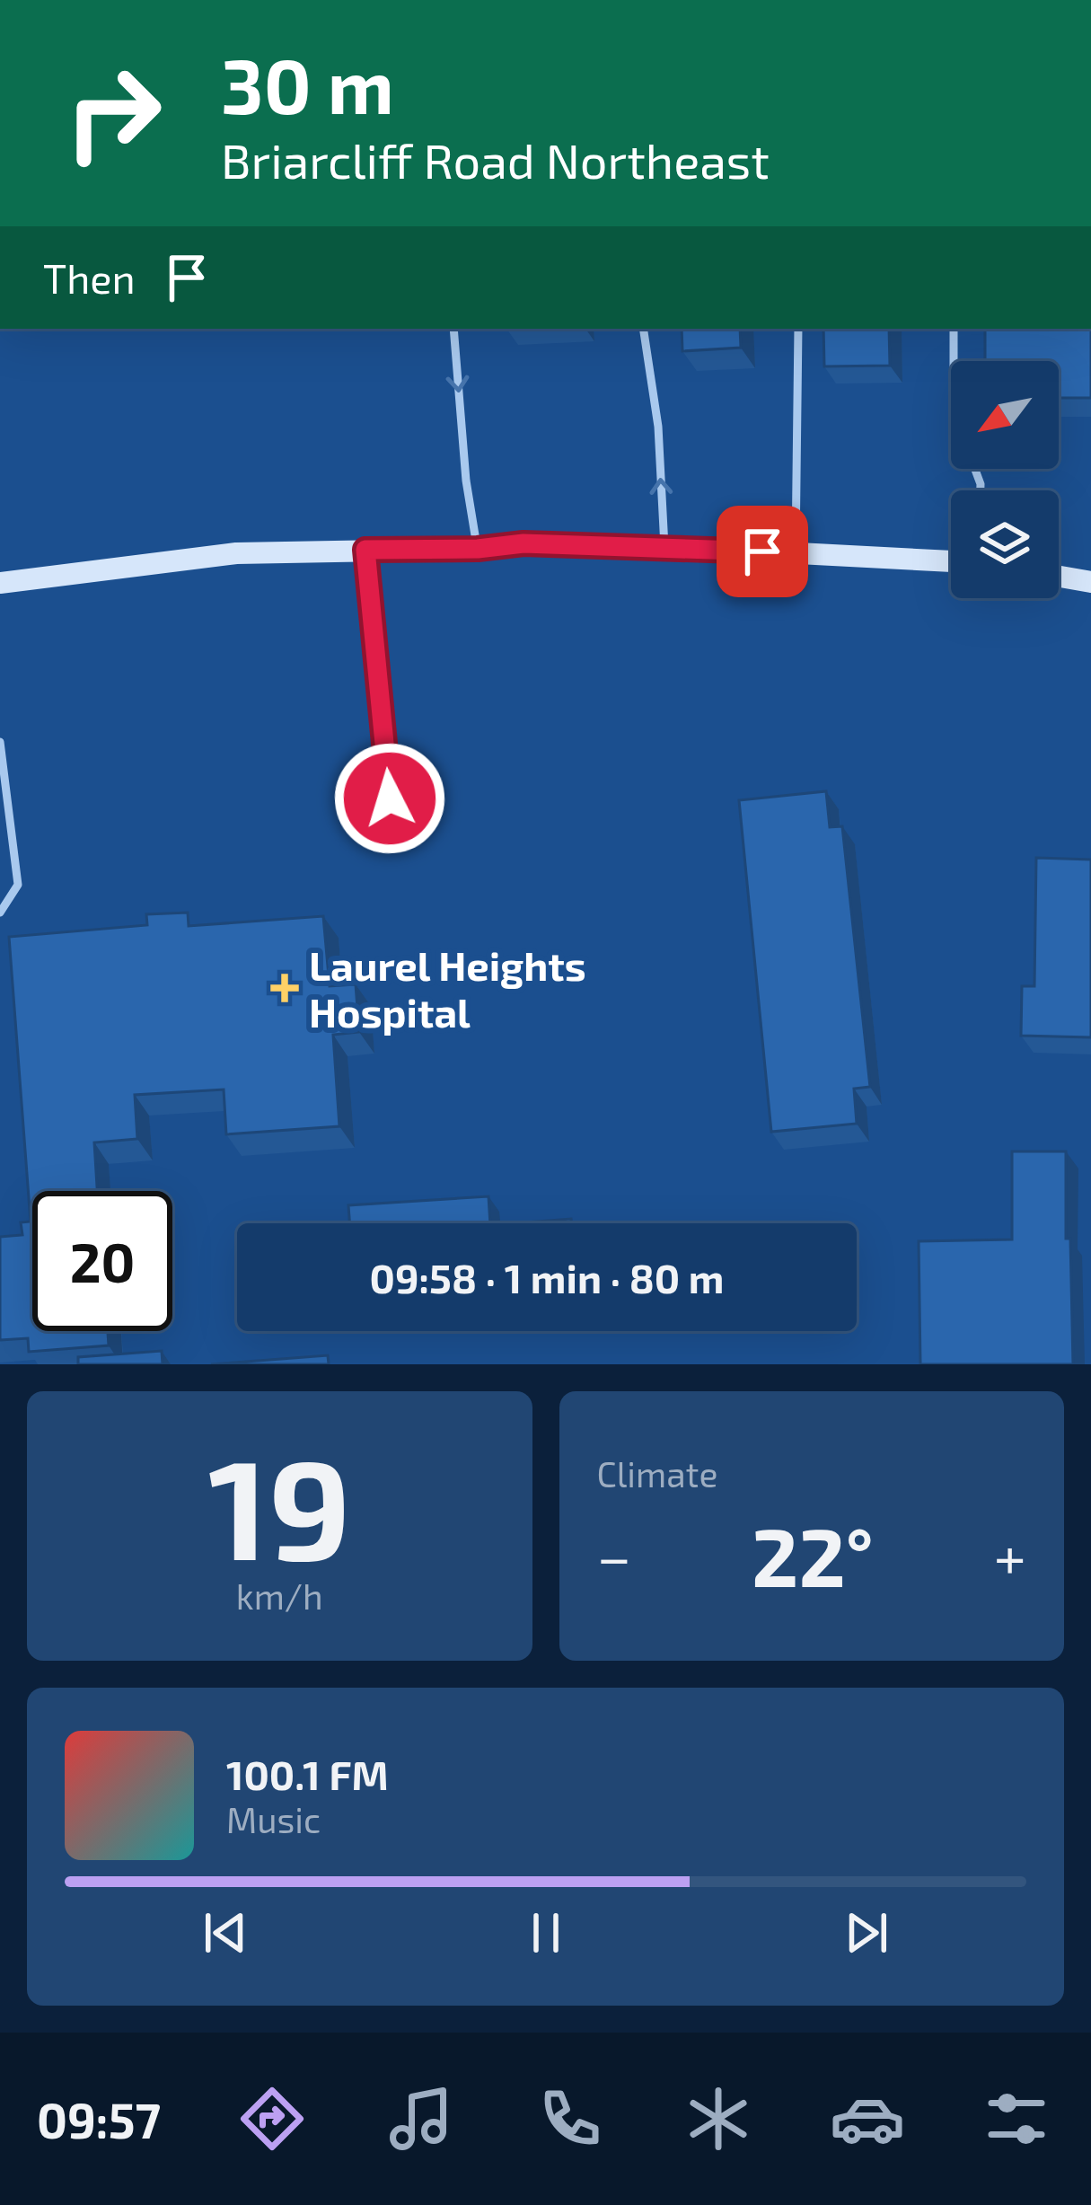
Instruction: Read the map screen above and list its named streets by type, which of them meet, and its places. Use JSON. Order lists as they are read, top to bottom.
{
  "places": {
    "health": ["Laurel Heights Hospital"]
  },
  "north": "bottom left",
  "page": {
    "turn": ["30 m", "Briarcliff Road Northeast"],
    "then": "Then",
    "limit": "20",
    "trip": "09:58 · 1 min · 80 m",
    "tile": [
      ["19", "km/h"],
      "Climate"
    ],
    "heat": ["−", "22°", "+"],
    "song": ["100.1 FM", "Music"],
    "tabs": "09:57"
  }
}
